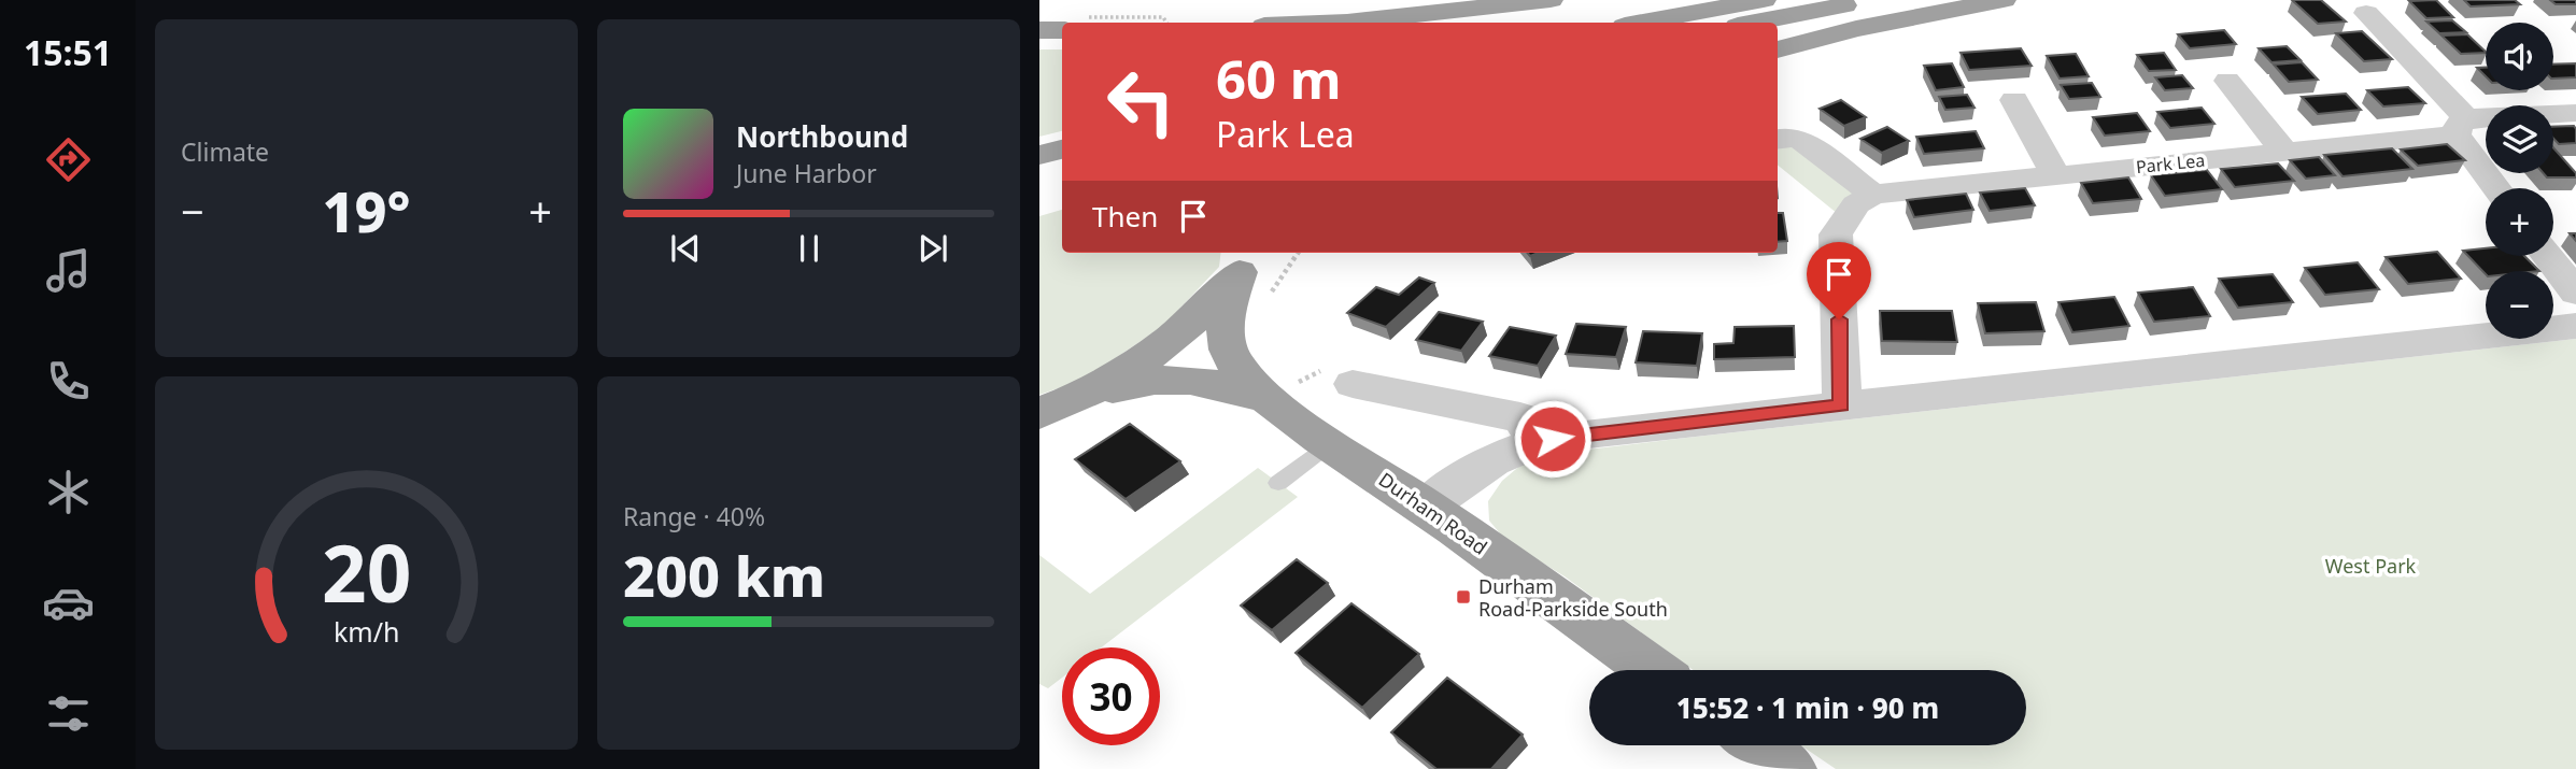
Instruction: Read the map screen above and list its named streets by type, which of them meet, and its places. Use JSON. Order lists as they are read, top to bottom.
{
  "streets": {
    "highway": ["Durham Road"],
    "street": ["Park Lea"]
  },
  "parks": ["West Park"],
  "places": {
    "transit": ["Durham Road-Parkside South"]
  },
  "page": {
    "tabs": "15:51",
    "tile": [
      "Climate",
      ["Range · 40%", "200 km"]
    ],
    "map_buttons": ["+", "−"],
    "turn": ["60 m", "Park Lea"],
    "song": ["Northbound", "June Harbor"],
    "heat": ["−", "19°", "+"],
    "then": "Then",
    "limit": "30",
    "trip": "15:52 · 1 min · 90 m",
    "gauge": ["20", "km/h"]
  }
}
